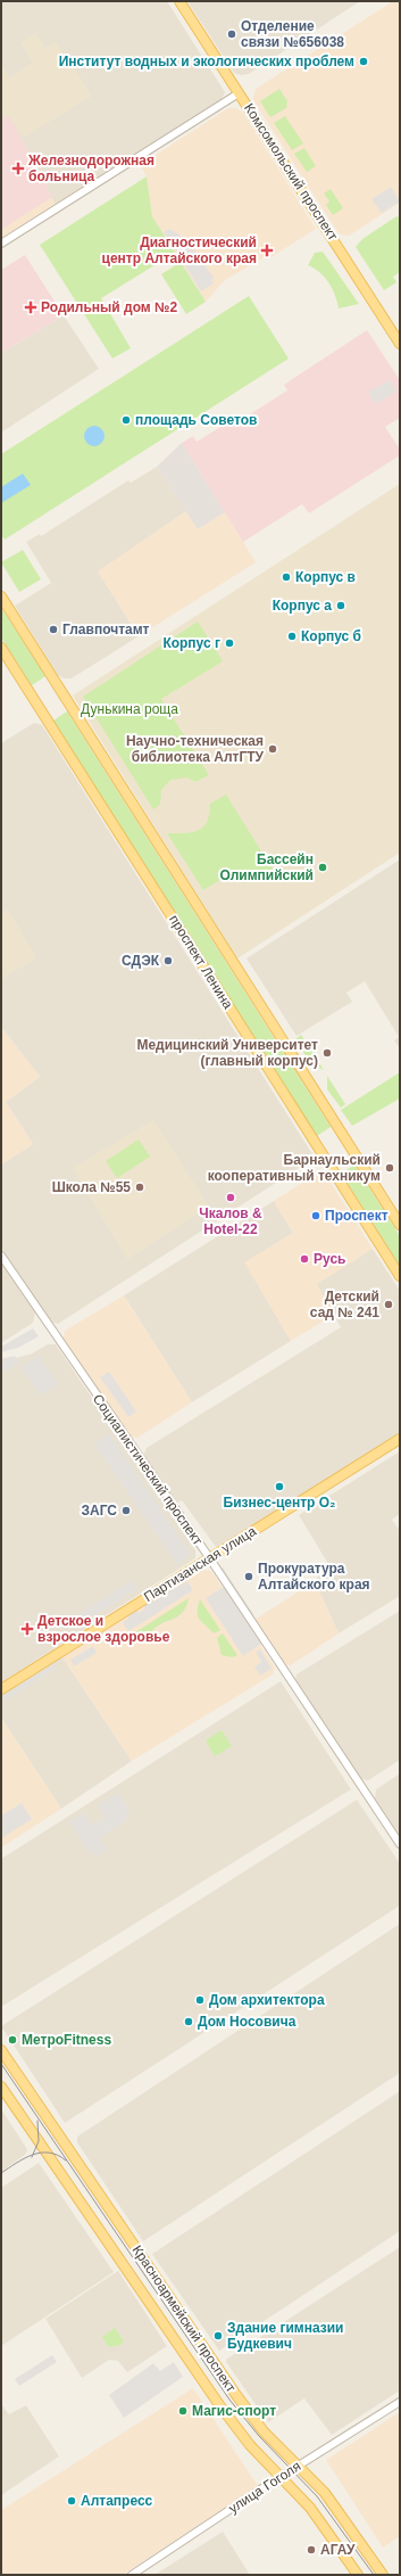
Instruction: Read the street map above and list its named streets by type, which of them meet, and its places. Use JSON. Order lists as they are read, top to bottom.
{
  "streets": {
    "main road": [
      "Комсомольский проспект",
      "проспект Ленина",
      "Партизанская улица",
      "Красноармейский проспект"
    ],
    "street": ["Социалистический проспект", "улица Гоголя"]
  },
  "crossings": [
    ["Социалистический проспект", "Партизанская улица"],
    ["Красноармейский проспект", "улица Гоголя"]
  ],
  "parks": ["Дунькина роща"],
  "places": {
    "other": [
      "Отделение связи №656038",
      "Институт водных и экологических проблем",
      "площадь Советов",
      "Корпус в",
      "Корпус а",
      "Главпочтамт",
      "Корпус б",
      "Корпус г",
      "Научно-техническая библиотека АлтГТУ",
      "Бассейн Олимпийский",
      "СДЭК",
      "Медицинский Университет (главный корпус)",
      "Барнаульский кооперативный техникум",
      "Школа №55",
      "Чкалов & Hotel-22",
      "Проспект",
      "Русь",
      "Детский сад № 241",
      "Бизнес-центр O₂",
      "ЗАГС",
      "Прокуратура Алтайского края",
      "Дом архитектора",
      "Дом Носовича",
      "МетроFitness",
      "Здание гимназии Будкевич",
      "Магис-спорт",
      "Алтапресс",
      "АГАУ"
    ],
    "health": [
      "Железнодорожная больница",
      "Диагностический центр Алтайского края",
      "Родильный дом №2",
      "Детское и взрослое здоровье"
    ]
  }
}
